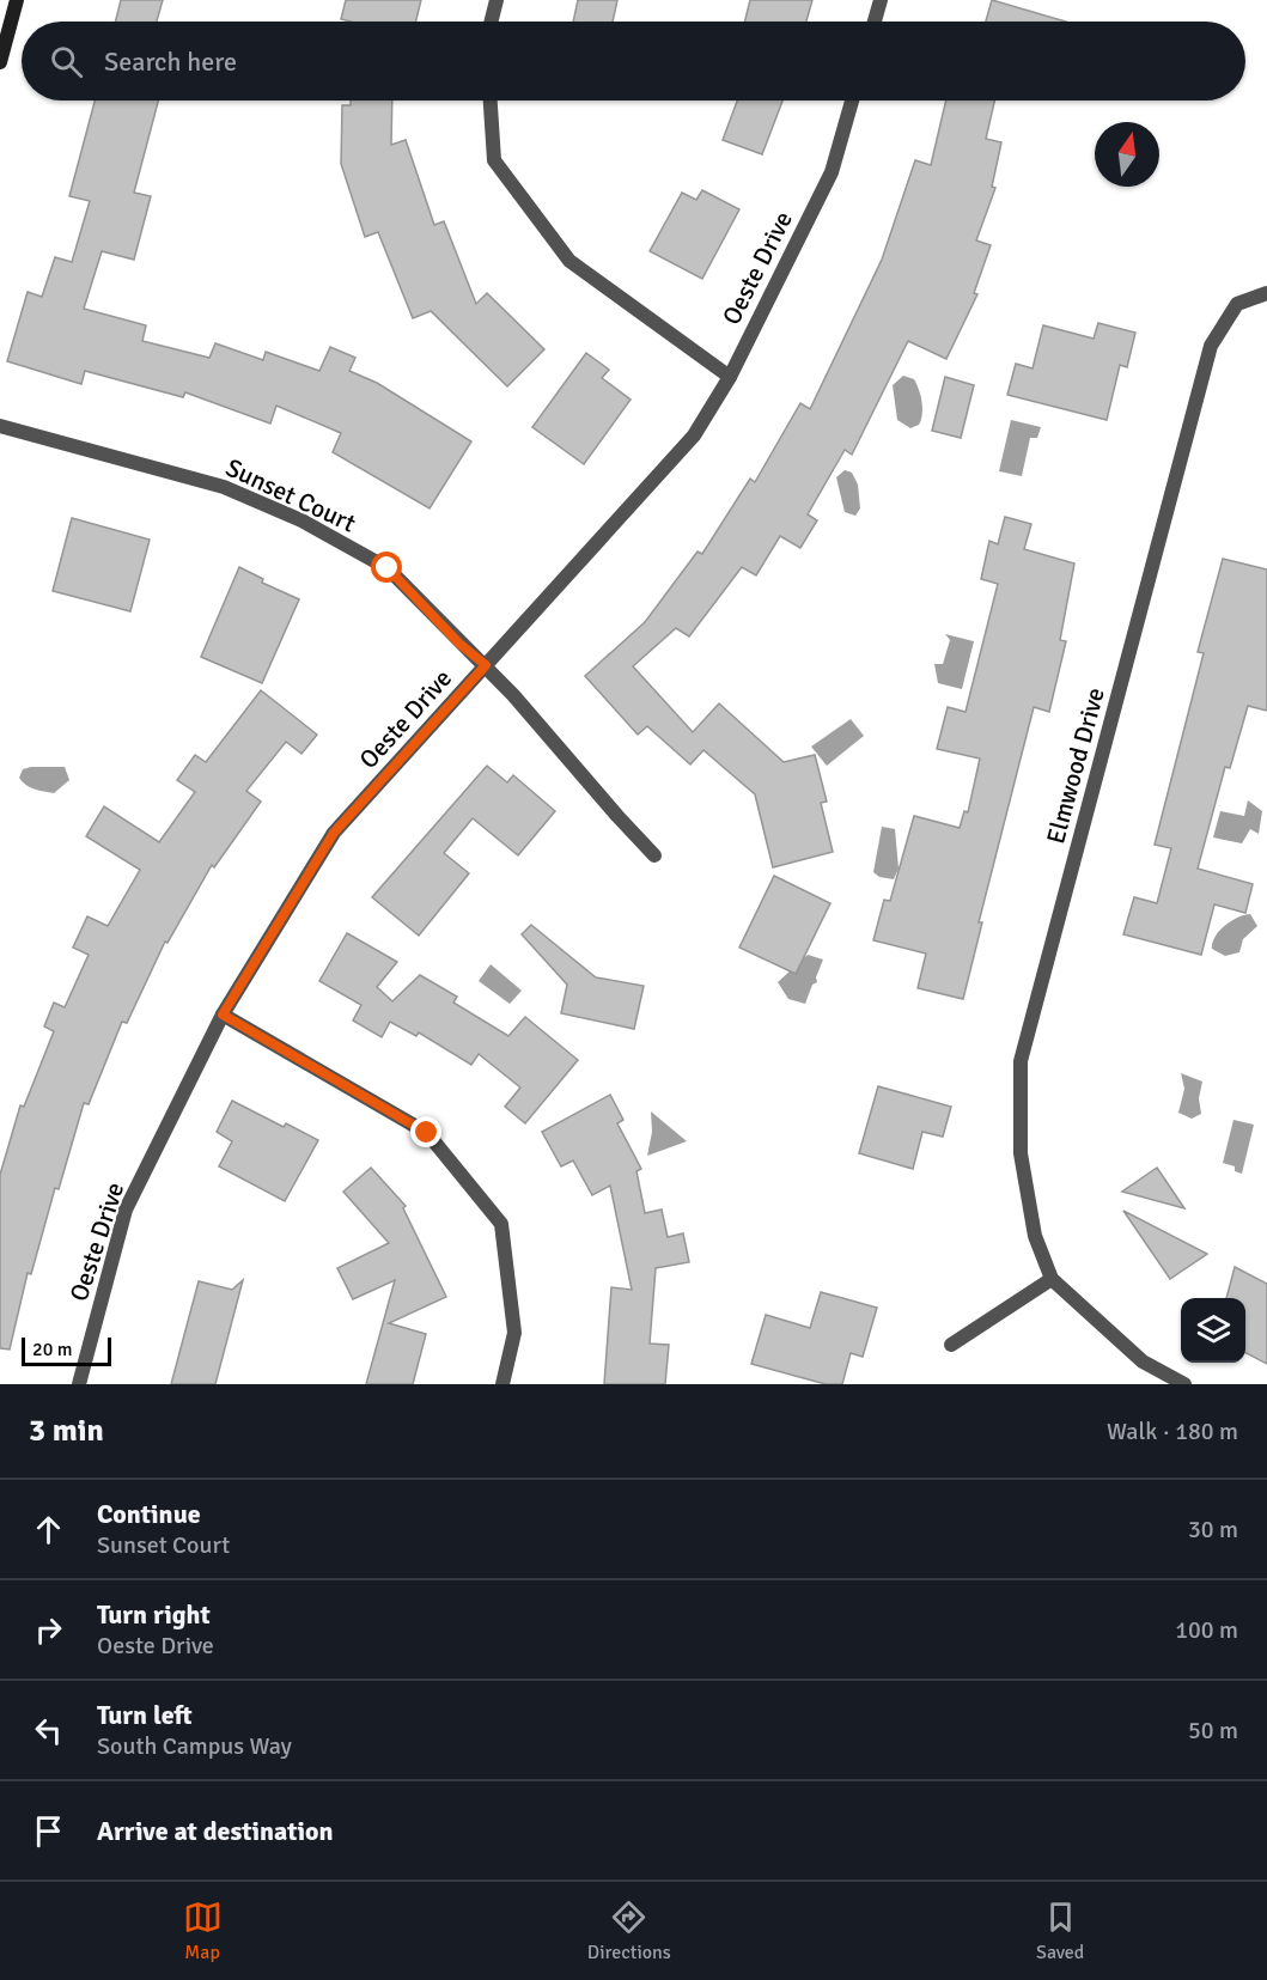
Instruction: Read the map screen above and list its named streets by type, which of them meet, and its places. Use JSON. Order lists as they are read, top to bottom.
{
  "streets": {
    "street": ["Oeste Drive", "Sunset Court", "Elmwood Drive"]
  },
  "crossings": [
    ["Oeste Drive", "Sunset Court"]
  ],
  "scale_bar": "20 m",
  "north": "top",
  "page": {
    "search": "Search here",
    "scale": "20 m",
    "heading": ["3 min", "Walk · 180 m"],
    "list": [
      ["Continue", "Sunset Court", "30 m"],
      ["Turn right", "Oeste Drive", "100 m"],
      ["Turn left", "South Campus Way", "50 m"],
      "Arrive at destination"
    ],
    "nav": ["Map", "Directions", "Saved"]
  }
}
